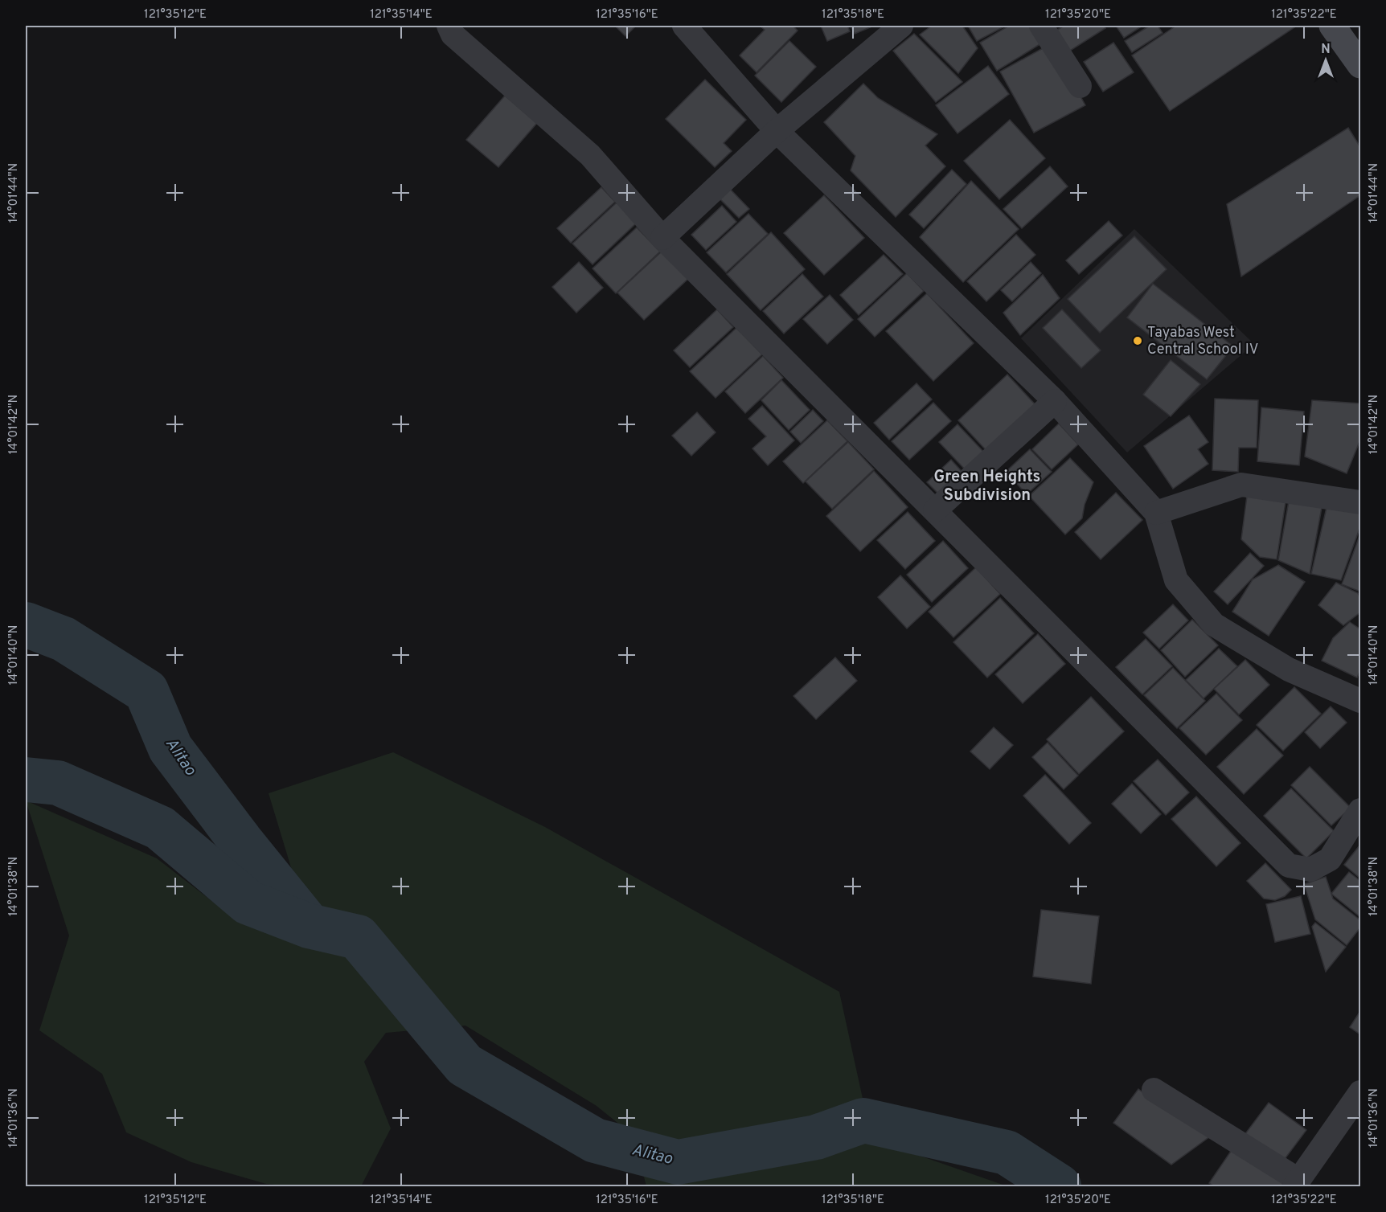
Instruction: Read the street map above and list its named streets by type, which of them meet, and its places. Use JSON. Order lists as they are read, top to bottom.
{
  "districts": ["Green Heights Subdivision"],
  "water": ["Alitao"],
  "places": ["Tayabas West Central School IV"],
  "north": "top",
  "coordinates": [
    "121°35'12\"E",
    "121°35'14\"E",
    "121°35'16\"E",
    "121°35'18\"E",
    "121°35'20\"E",
    "121°35'22\"E",
    "14°01'44\"N",
    "14°01'42\"N",
    "14°01'40\"N",
    "14°01'38\"N",
    "14°01'36\"N"
  ]
}
